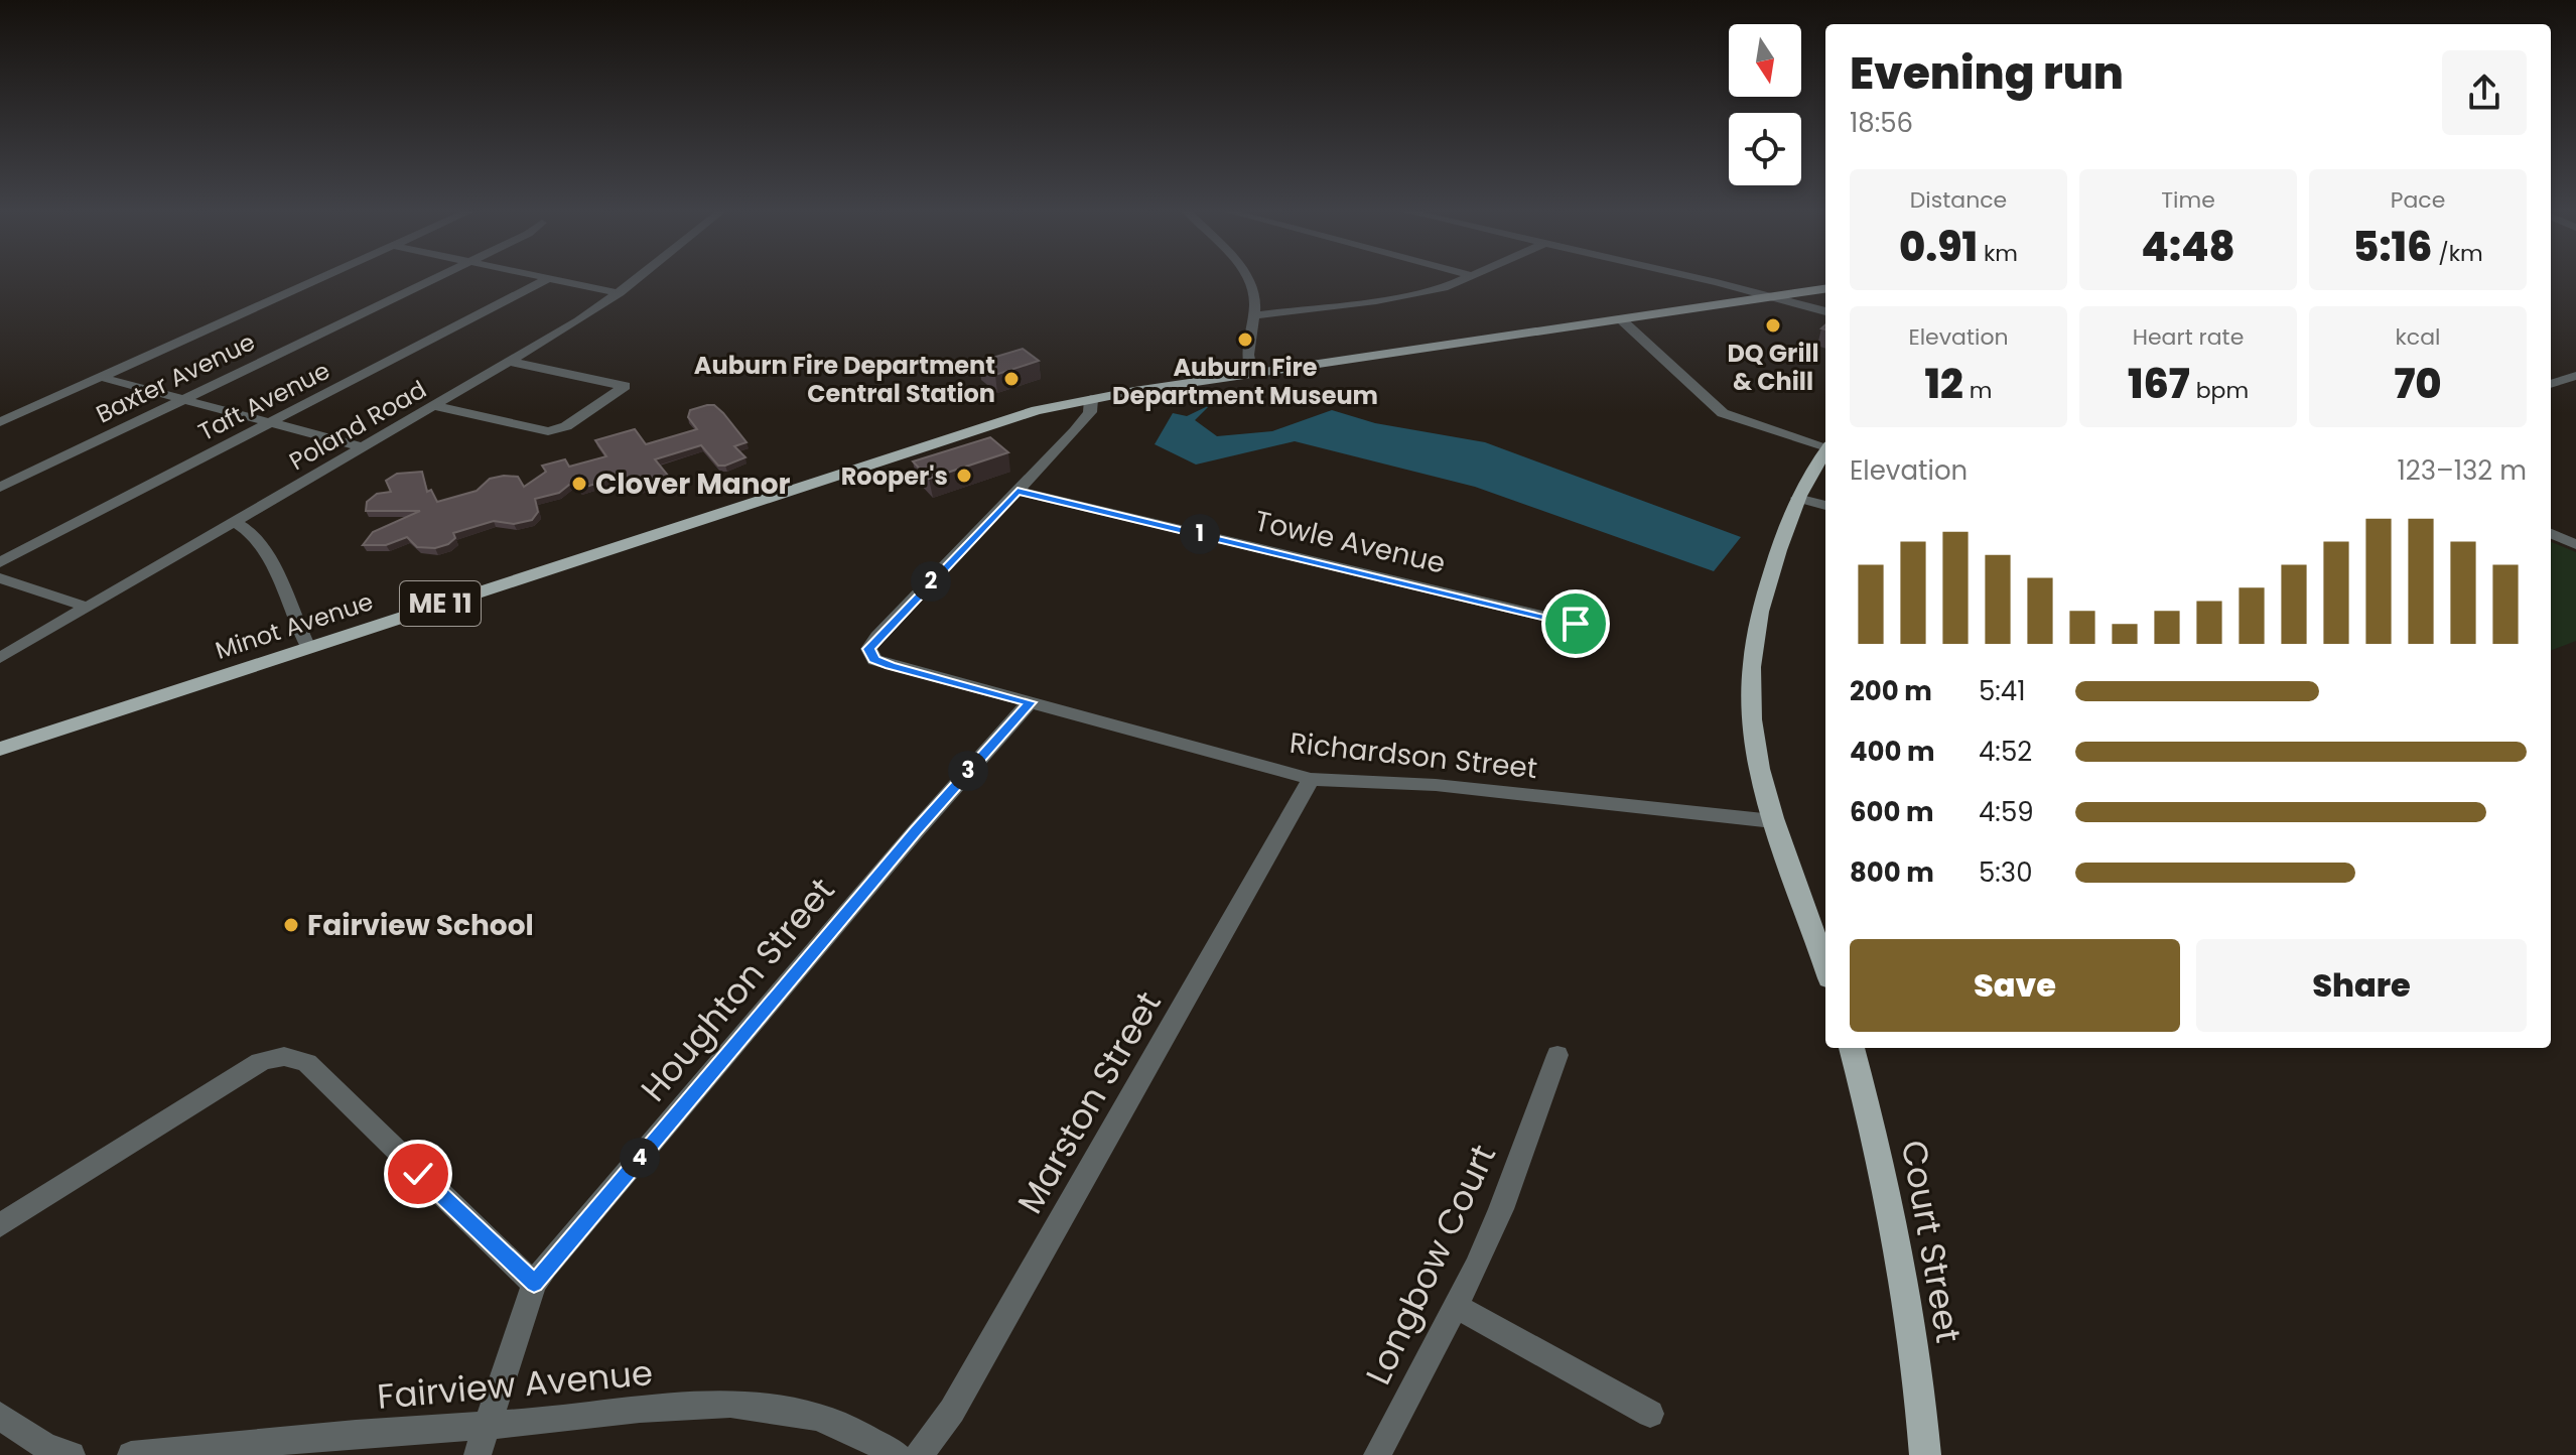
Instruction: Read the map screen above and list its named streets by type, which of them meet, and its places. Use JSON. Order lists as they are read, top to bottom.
{
  "streets": {
    "main road": ["ME 11", "Minot Avenue", "Court Street"],
    "street": [
      "Baxter Avenue",
      "Taft Avenue",
      "Poland Road",
      "Towle Avenue",
      "Richardson Street",
      "Houghton Street",
      "Marston Street",
      "Longbow Court",
      "Fairview Avenue"
    ]
  },
  "crossings": [
    ["Towle Avenue", "Richardson Street"],
    ["Richardson Street", "Houghton Street"],
    ["Richardson Street", "Marston Street"],
    ["Houghton Street", "Fairview Avenue"]
  ],
  "places": [
    "DQ Grill & Chill",
    "Auburn Fire Department Museum",
    "Auburn Fire Department Central Station",
    "Rooper's",
    "Clover Manor",
    "Fairview School"
  ],
  "north": "bottom",
  "page": {
    "heading": ["Evening run", "18:56"],
    "stats": [
      ["Distance", "0.91 km"],
      ["Time", "4:48"],
      ["Pace", "5:16 /km"],
      ["Elevation", "12 m"],
      ["Heart rate", "167 bpm"],
      ["kcal", "70"]
    ],
    "chart": ["Elevation", "123–132 m"],
    "pins": [
      "1",
      "2",
      "3",
      "4"
    ],
    "list": [
      {
        "name": "200 m",
        "note": "5:41"
      },
      {
        "name": "400 m",
        "note": "4:52"
      },
      {
        "name": "600 m",
        "note": "4:59"
      },
      {
        "name": "800 m",
        "note": "5:30"
      }
    ],
    "buttons": ["Save", "Share"]
  }
}
